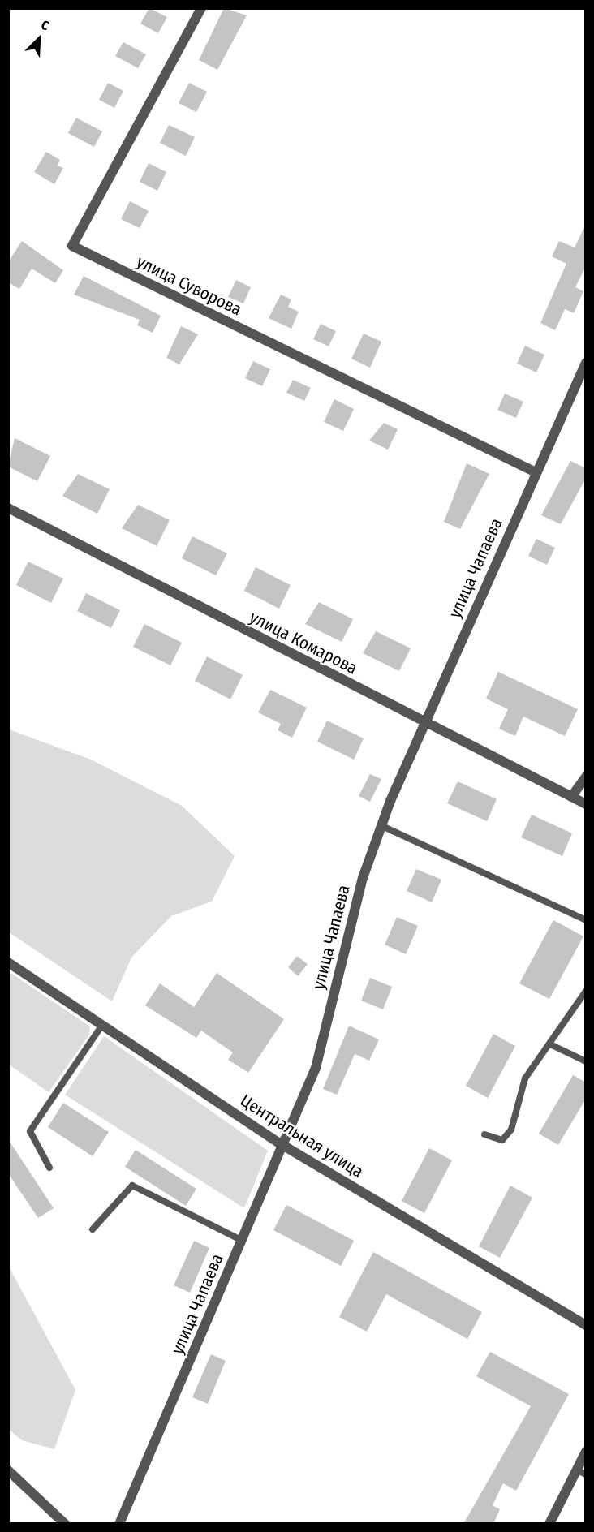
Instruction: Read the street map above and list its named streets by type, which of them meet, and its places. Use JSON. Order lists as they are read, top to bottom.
{
  "streets": {
    "street": [
      "улица Суворова",
      "улица Чапаева",
      "улица Комарова",
      "Центральная улица"
    ]
  },
  "crossings": [
    ["улица Суворова", "улица Чапаева"],
    ["улица Чапаева", "улица Комарова"],
    ["улица Чапаева", "Центральная улица"]
  ],
  "north": "top right"
}
